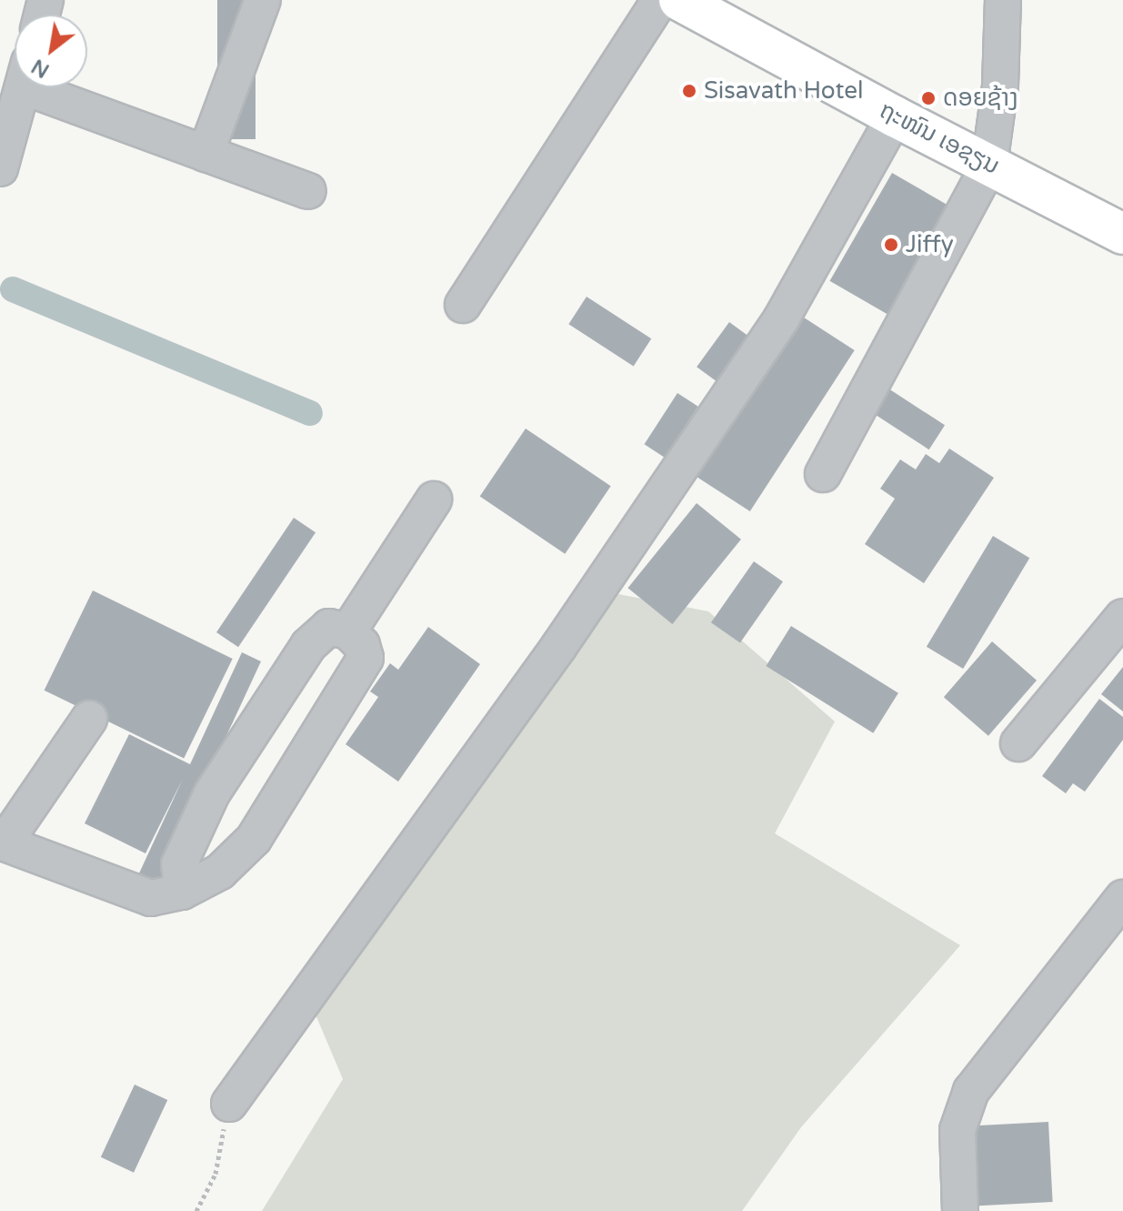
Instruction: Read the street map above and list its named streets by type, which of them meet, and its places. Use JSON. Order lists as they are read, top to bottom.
{
  "streets": {
    "main road": ["ຖະໜົນ ເອຊຽນ"]
  },
  "places": ["Sisavath Hotel", "ດອຍຊ້າງ", "Jiffy"],
  "north": "bottom left"
}
